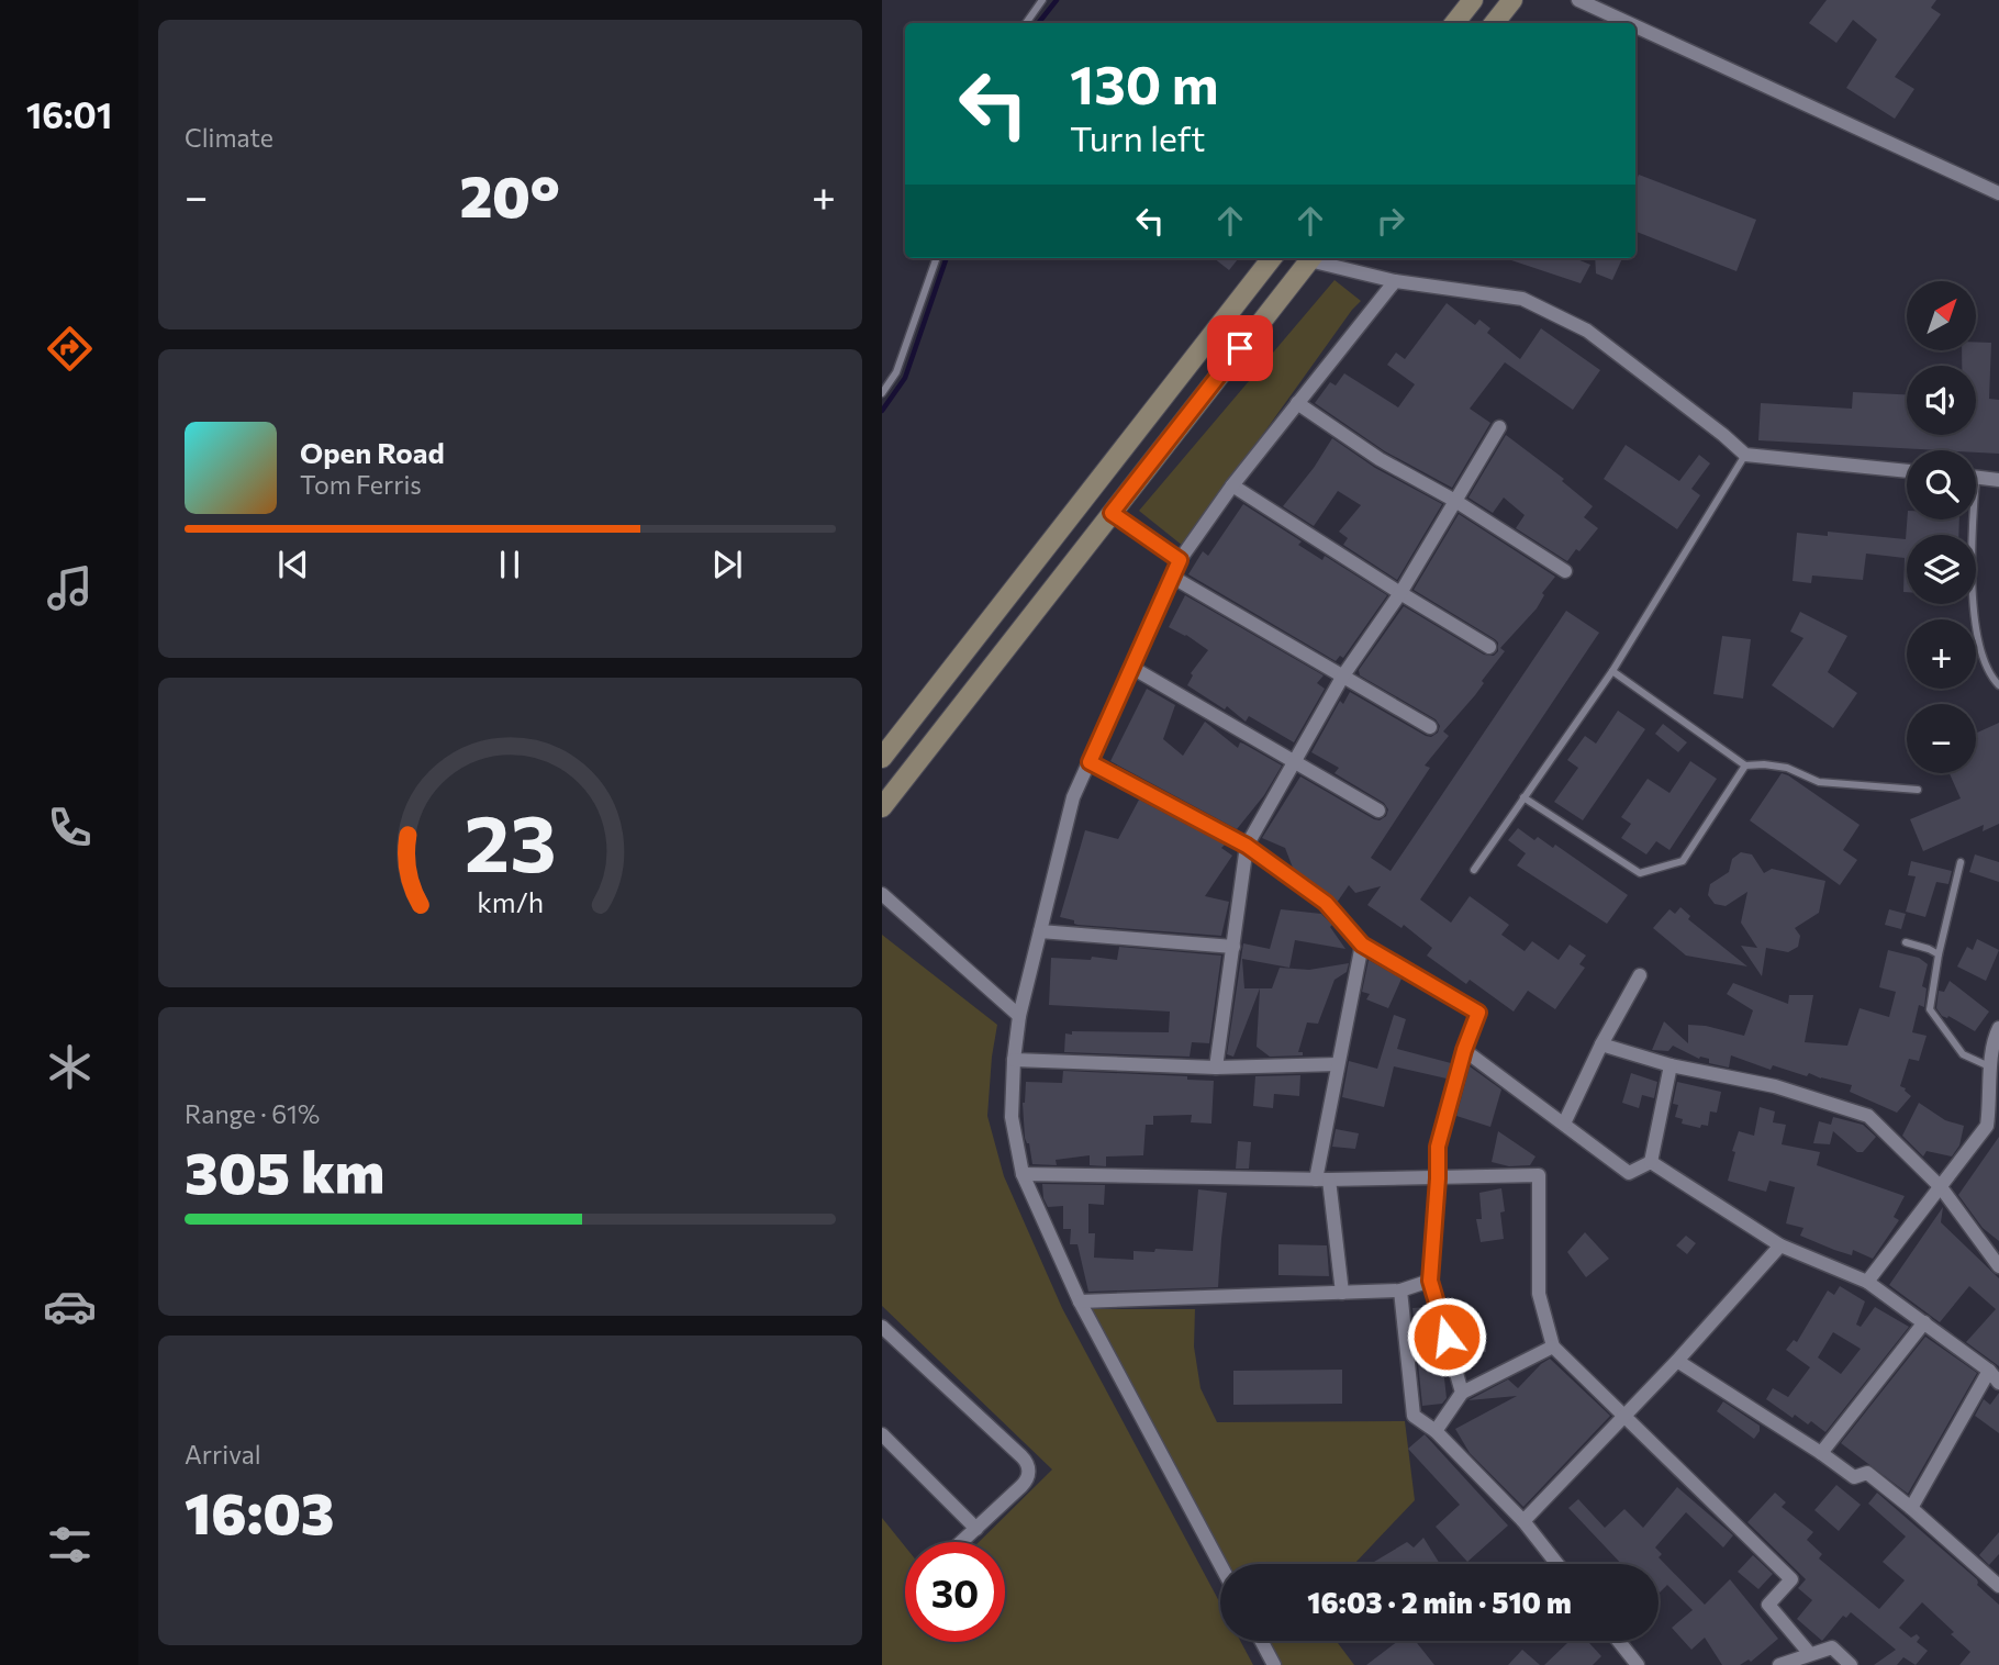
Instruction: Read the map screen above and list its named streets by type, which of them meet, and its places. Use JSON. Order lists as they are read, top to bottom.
{
  "north": "top right",
  "page": {
    "tabs": "16:01",
    "tile": [
      "Climate",
      ["Range · 61%", "305 km"],
      ["Arrival", "16:03"]
    ],
    "turn": ["130 m", "Turn left"],
    "heat": ["−", "20°", "+"],
    "map_buttons": ["+", "−"],
    "song": ["Open Road", "Tom Ferris"],
    "limit": "30",
    "trip": "16:03 · 2 min · 510 m",
    "gauge": ["23", "km/h"]
  }
}
